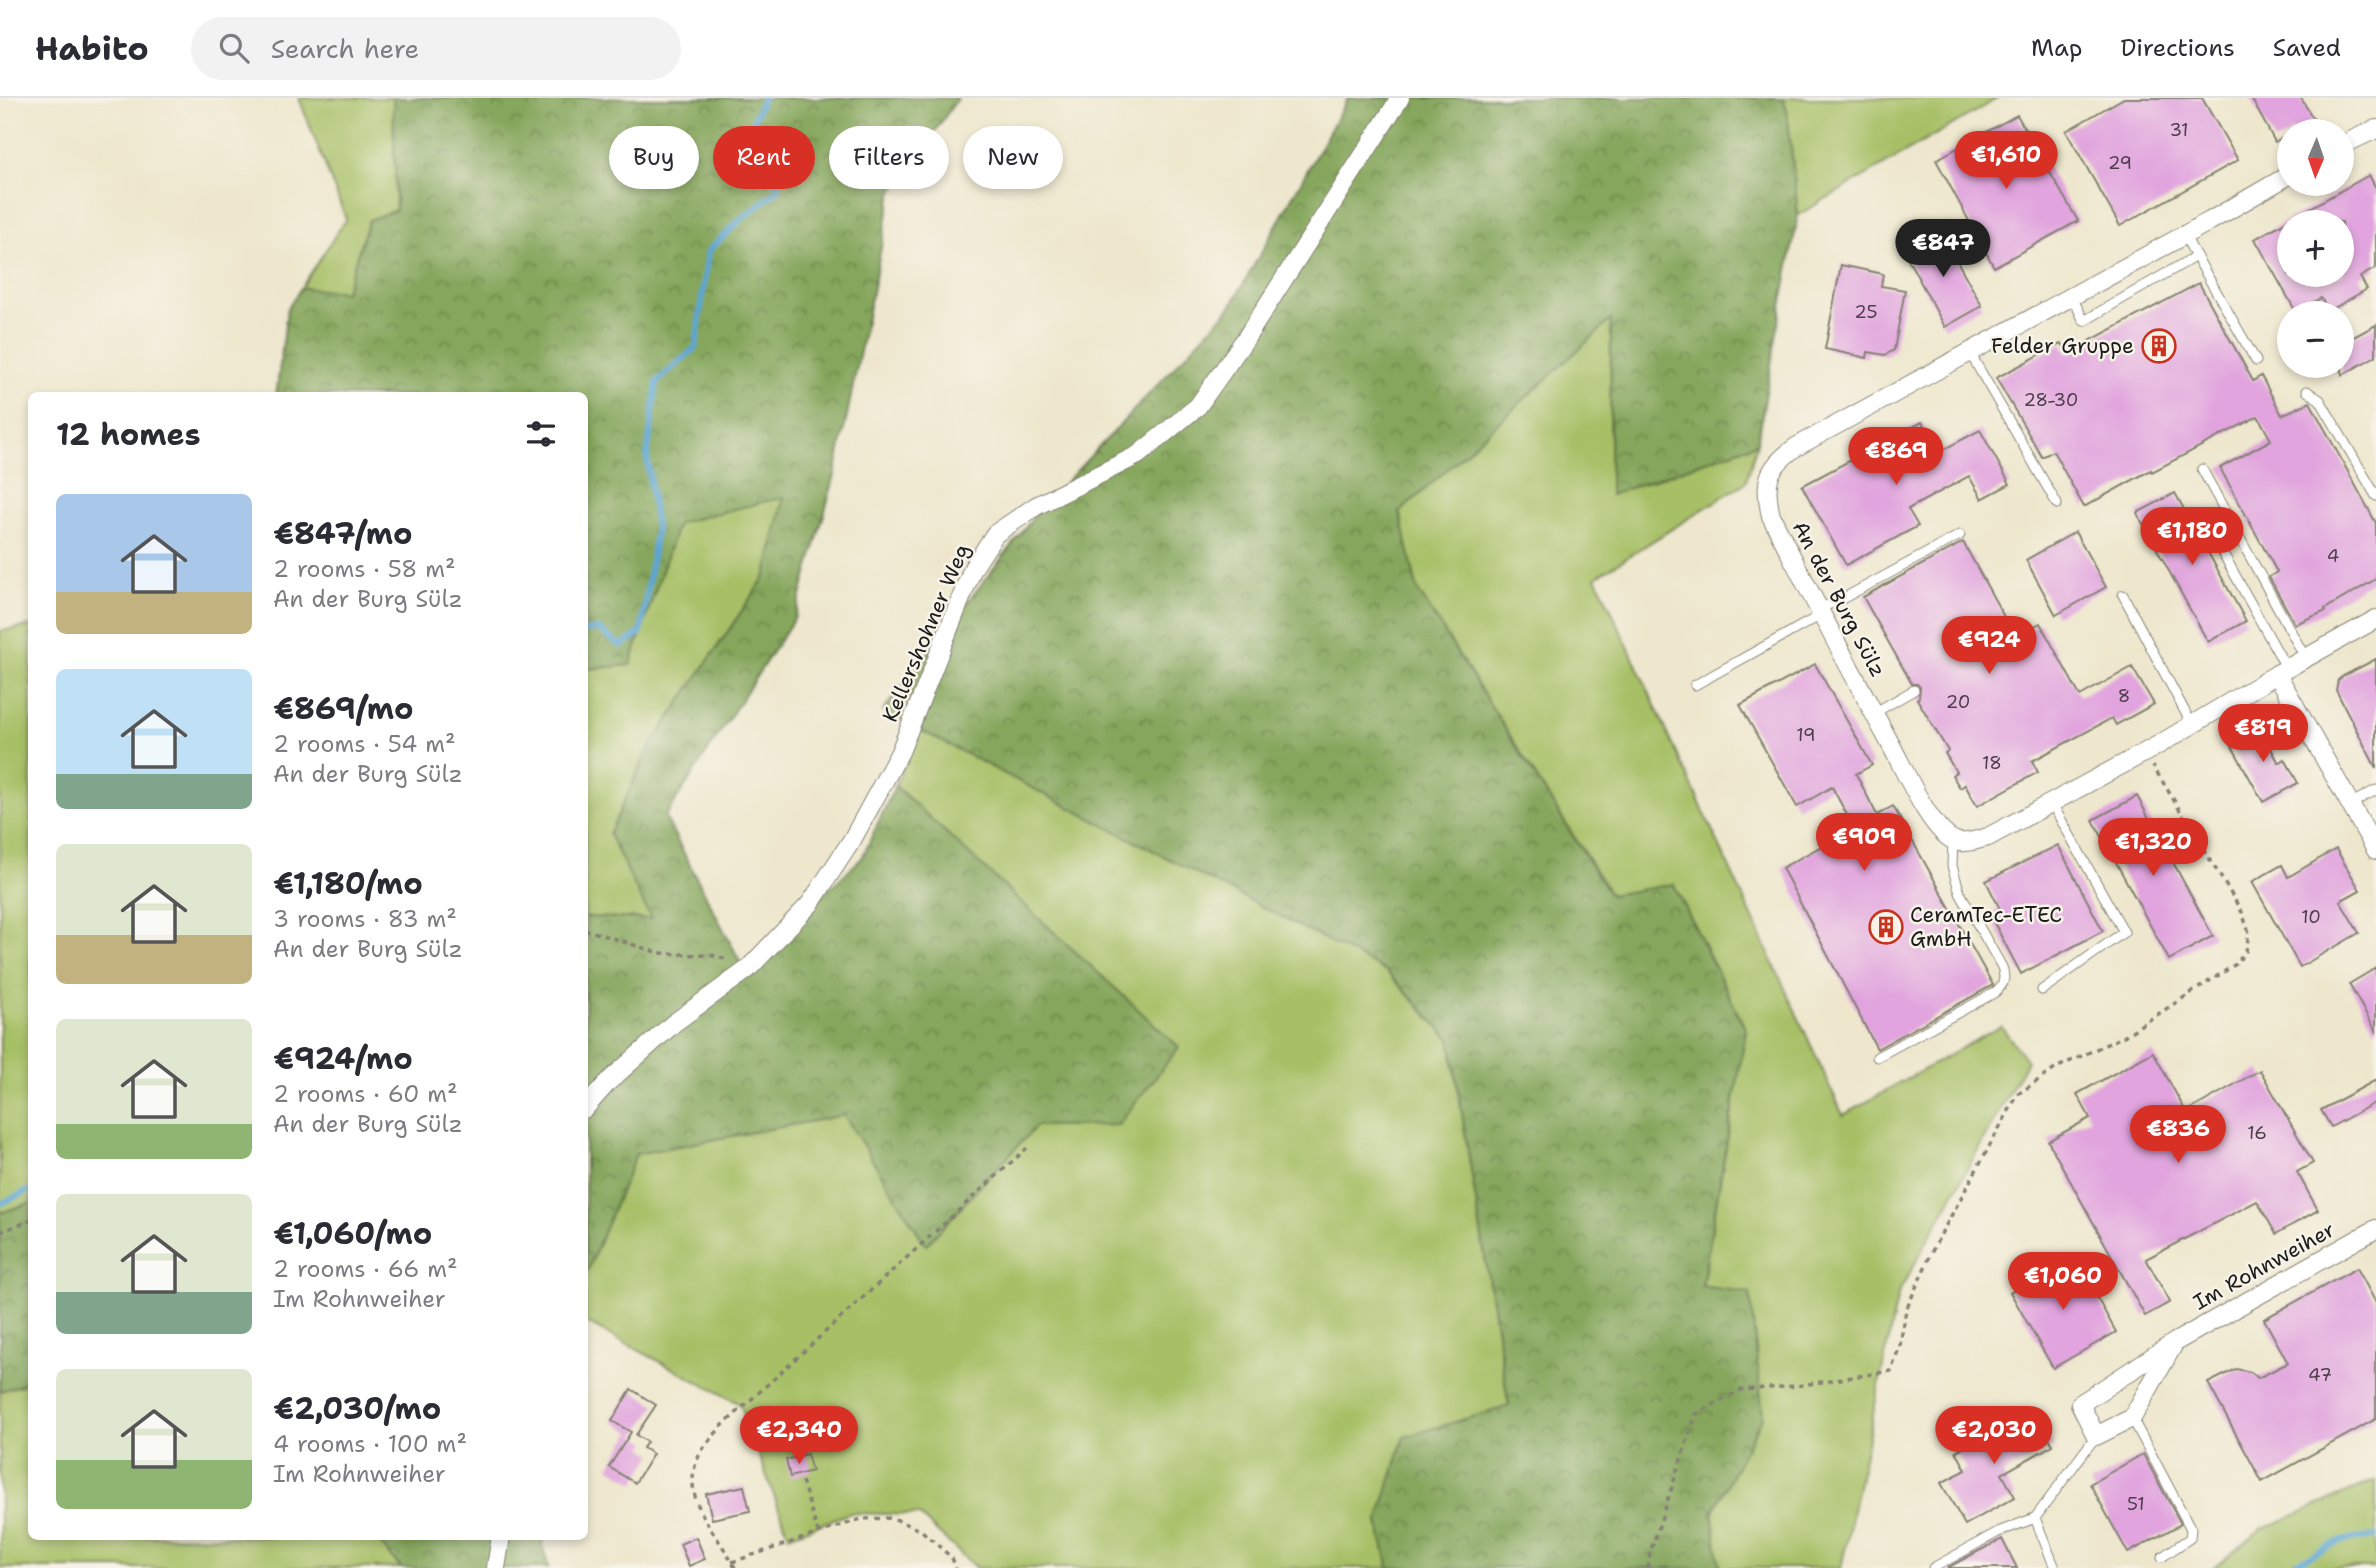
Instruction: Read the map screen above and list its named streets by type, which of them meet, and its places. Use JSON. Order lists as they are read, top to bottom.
{
  "streets": {
    "street": ["An der Burg Sülz", "Kellershohner Weg", "Im Rohnweiher"]
  },
  "places": {
    "building": ["Felder Gruppe", "CeramTec-ETEC GmbH"]
  },
  "house_numbers": [
    "31",
    "29",
    "25",
    "28-30",
    "4",
    "8",
    "20",
    "19",
    "18",
    "10",
    "16",
    "47",
    "51"
  ],
  "north": "bottom",
  "page": {
    "header": "Habito",
    "search": "Search here",
    "nav": ["Map", "Directions", "Saved"],
    "map_buttons": ["+", "−"],
    "chip": [
      "Buy",
      "Rent",
      "Filters",
      "New"
    ],
    "price": [
      "€1,610",
      "€847",
      "€869",
      "€1,180",
      "€924",
      "€819",
      "€909",
      "€1,320",
      "€836",
      "€1,060",
      "€2,340",
      "€2,030"
    ],
    "heading": "12 homes",
    "list": [
      {
        "name": "€847/mo",
        "note": "2 rooms · 58 m² · An der Burg Sülz"
      },
      {
        "name": "€869/mo",
        "note": "2 rooms · 54 m² · An der Burg Sülz"
      },
      {
        "name": "€1,180/mo",
        "note": "3 rooms · 83 m² · An der Burg Sülz"
      },
      {
        "name": "€924/mo",
        "note": "2 rooms · 60 m² · An der Burg Sülz"
      },
      {
        "name": "€1,060/mo",
        "note": "2 rooms · 66 m² · Im Rohnweiher"
      },
      {
        "name": "€2,030/mo",
        "note": "4 rooms · 100 m² · Im Rohnweiher"
      }
    ]
  }
}
